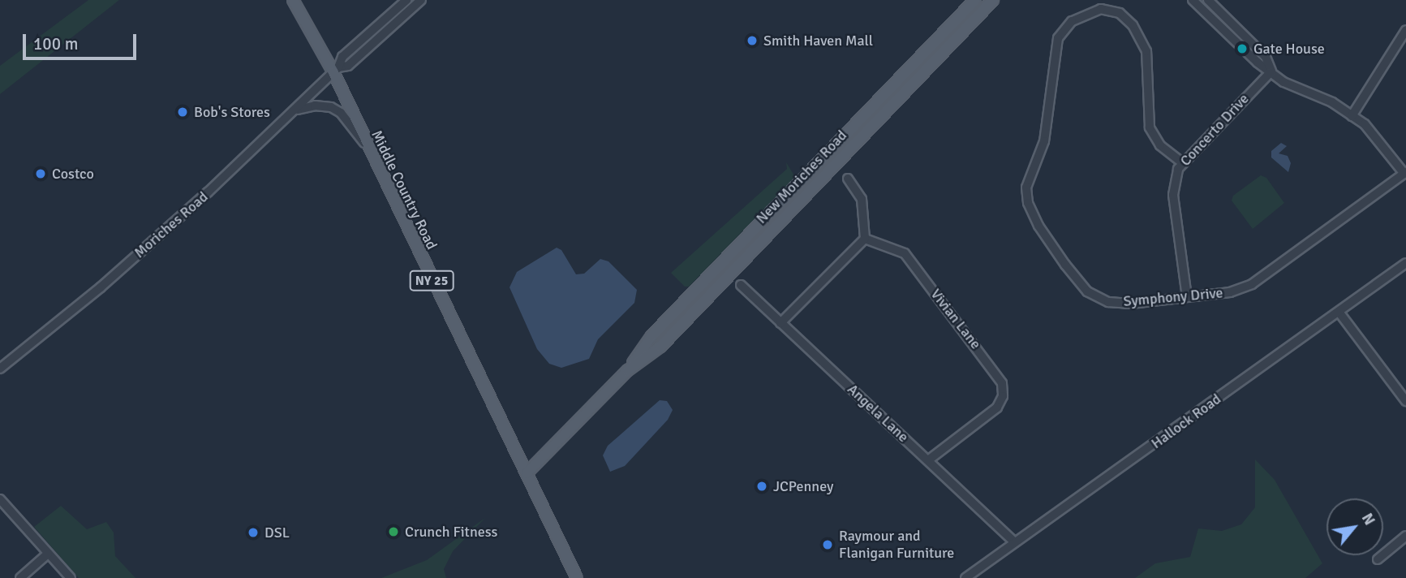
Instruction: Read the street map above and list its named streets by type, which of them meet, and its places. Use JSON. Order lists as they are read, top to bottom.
{
  "streets": {
    "main road": ["New Moriches Road", "Middle Country Road", "NY 25"],
    "street": [
      "Concerto Drive",
      "Moriches Road",
      "Symphony Drive",
      "Vivian Lane",
      "Angela Lane",
      "Hallock Road"
    ]
  },
  "crossings": [
    ["Concerto Drive", "Symphony Drive"],
    ["New Moriches Road", "Middle Country Road"],
    ["Middle Country Road", "Moriches Road"],
    ["Vivian Lane", "Angela Lane"],
    ["Angela Lane", "Hallock Road"]
  ],
  "places": [
    "Smith Haven Mall",
    "Gate House",
    "Bob's Stores",
    "Costco",
    "JCPenney",
    "Crunch Fitness",
    "DSL",
    "Raymour and Flanigan Furniture"
  ],
  "scale_bar": "100 m",
  "north": "top right"
}
